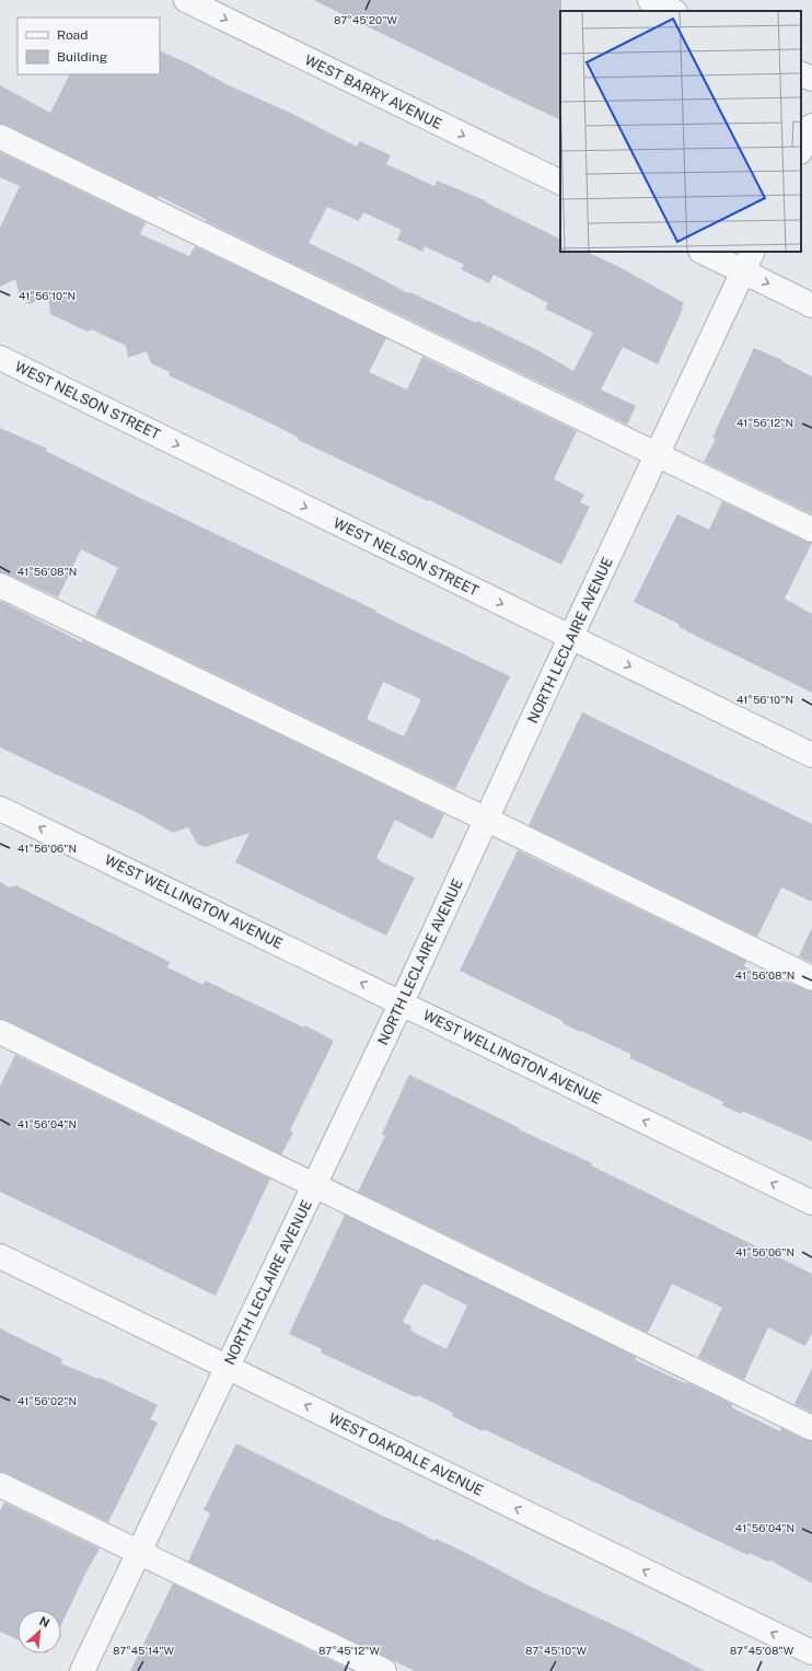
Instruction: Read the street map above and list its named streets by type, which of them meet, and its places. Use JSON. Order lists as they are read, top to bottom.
{
  "streets": {
    "street": [
      "WEST BARRY AVENUE",
      "WEST NELSON STREET",
      "NORTH LECLAIRE AVENUE",
      "WEST WELLINGTON AVENUE",
      "WEST OAKDALE AVENUE"
    ]
  },
  "crossings": [
    ["WEST NELSON STREET", "NORTH LECLAIRE AVENUE"],
    ["NORTH LECLAIRE AVENUE", "WEST WELLINGTON AVENUE"],
    ["NORTH LECLAIRE AVENUE", "WEST OAKDALE AVENUE"]
  ],
  "legend": ["Road", "Building"],
  "north": "top right",
  "coordinates": [
    "87°45'20\"W",
    "41°56'10\"N",
    "41°56'12\"N",
    "41°56'08\"N",
    "41°56'06\"N",
    "41°56'04\"N",
    "41°56'02\"N",
    "87°45'14\"W",
    "87°45'12\"W",
    "87°45'10\"W",
    "87°45'08\"W"
  ]
}
